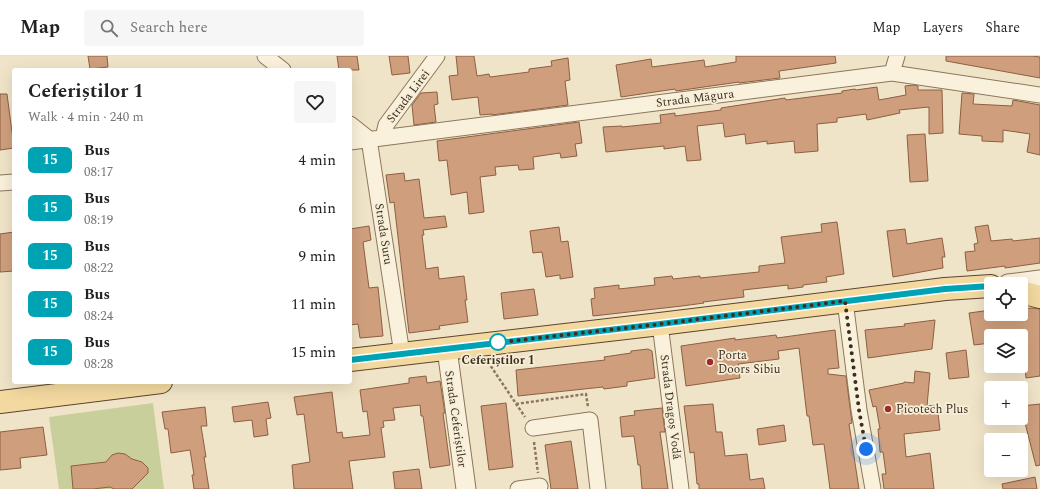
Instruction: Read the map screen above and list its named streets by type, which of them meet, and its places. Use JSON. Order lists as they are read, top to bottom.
{
  "streets": {
    "street": [
      "Strada Lirei",
      "Strada Măgura",
      "Strada Suru",
      "Strada Dragoș Vodă",
      "Strada Ceferiștilor"
    ]
  },
  "crossings": [
    ["Strada Lirei", "Strada Măgura"],
    ["Strada Lirei", "Strada Suru"],
    ["Strada Măgura", "Strada Suru"]
  ],
  "places": ["Ceferiștilor 1", "Porta Doors Sibiu", "Picotech Plus"],
  "lines": ["bus line 15"],
  "page": {
    "header": "Map",
    "search": "Search here",
    "nav": ["Map", "Layers", "Share"],
    "heading": ["Ceferiștilor 1", "Walk · 4 min · 240 m"],
    "list": [
      {
        "mark": "15",
        "name": "Bus",
        "note": "08:17",
        "value": "4 min"
      },
      {
        "mark": "15",
        "name": "Bus",
        "note": "08:19",
        "value": "6 min"
      },
      {
        "mark": "15",
        "name": "Bus",
        "note": "08:22",
        "value": "9 min"
      },
      {
        "mark": "15",
        "name": "Bus",
        "note": "08:24",
        "value": "11 min"
      },
      {
        "mark": "15",
        "name": "Bus",
        "note": "08:28",
        "value": "15 min"
      }
    ],
    "map_buttons": ["+", "−"]
  }
}
